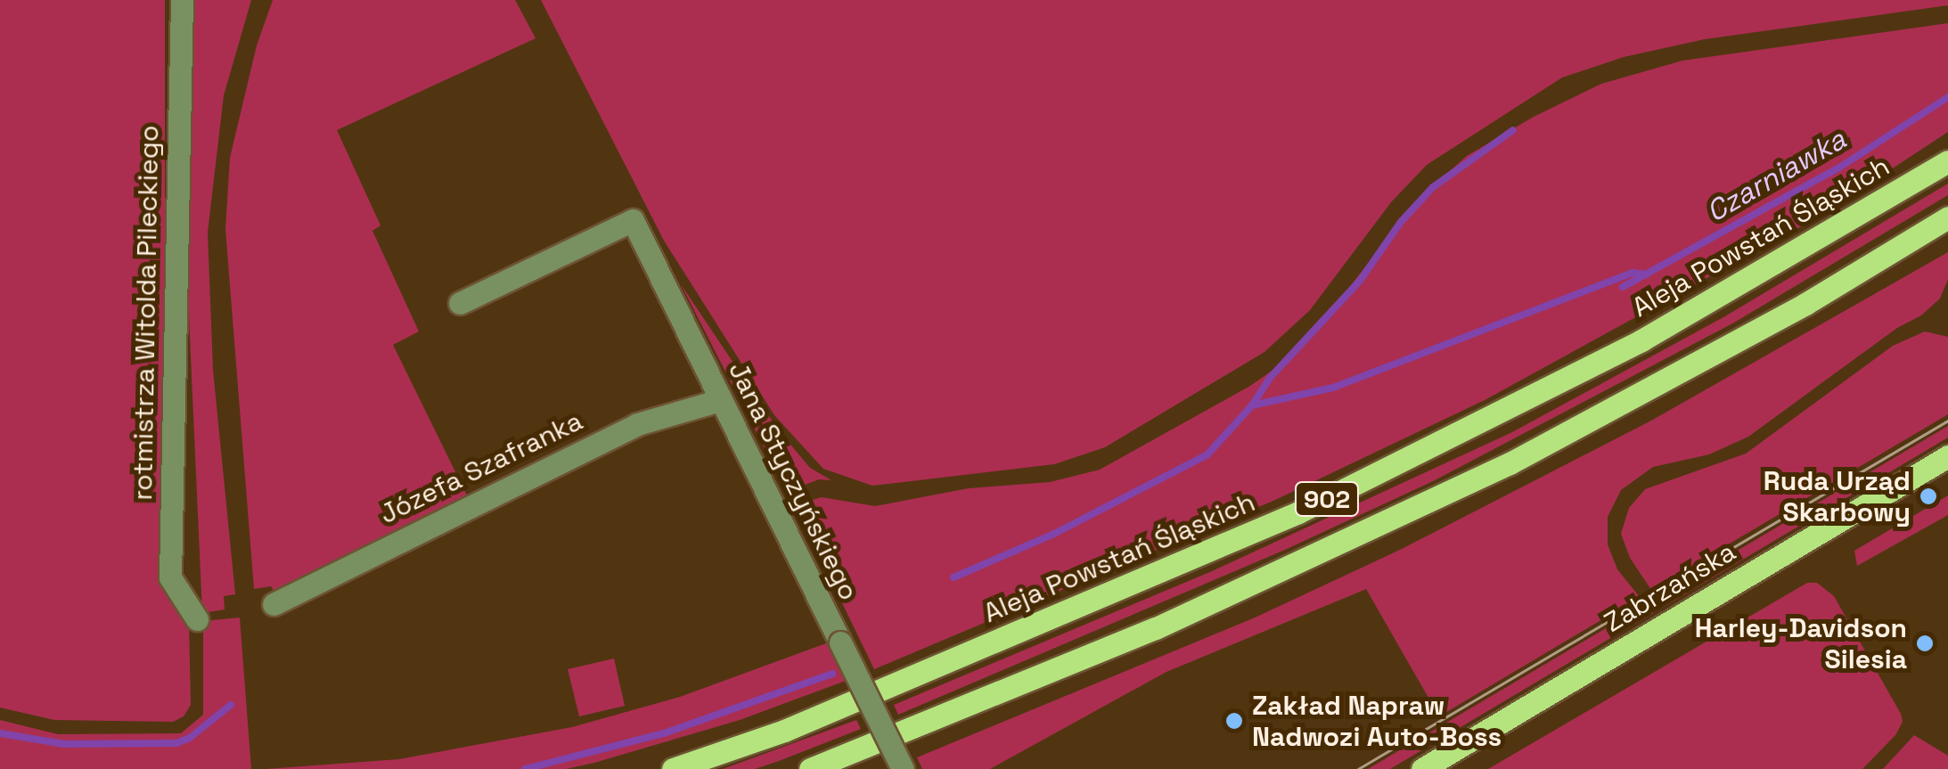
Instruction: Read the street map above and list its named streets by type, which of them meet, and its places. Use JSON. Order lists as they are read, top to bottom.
{
  "streets": {
    "main road": ["Aleja Powstań Śląskich", "902", "Zabrzańska"],
    "street": ["rotmistrza Witolda Pileckiego", "Józefa Szafranka", "Jana Styczyńskiego"]
  },
  "crossings": [
    ["Józefa Szafranka", "Jana Styczyńskiego"]
  ],
  "water": ["Czarniawka"],
  "places": ["Ruda Urząd Skarbowy", "Harley-Davidson Silesia", "Zakład Napraw Nadwozi Auto-Boss"]
}
